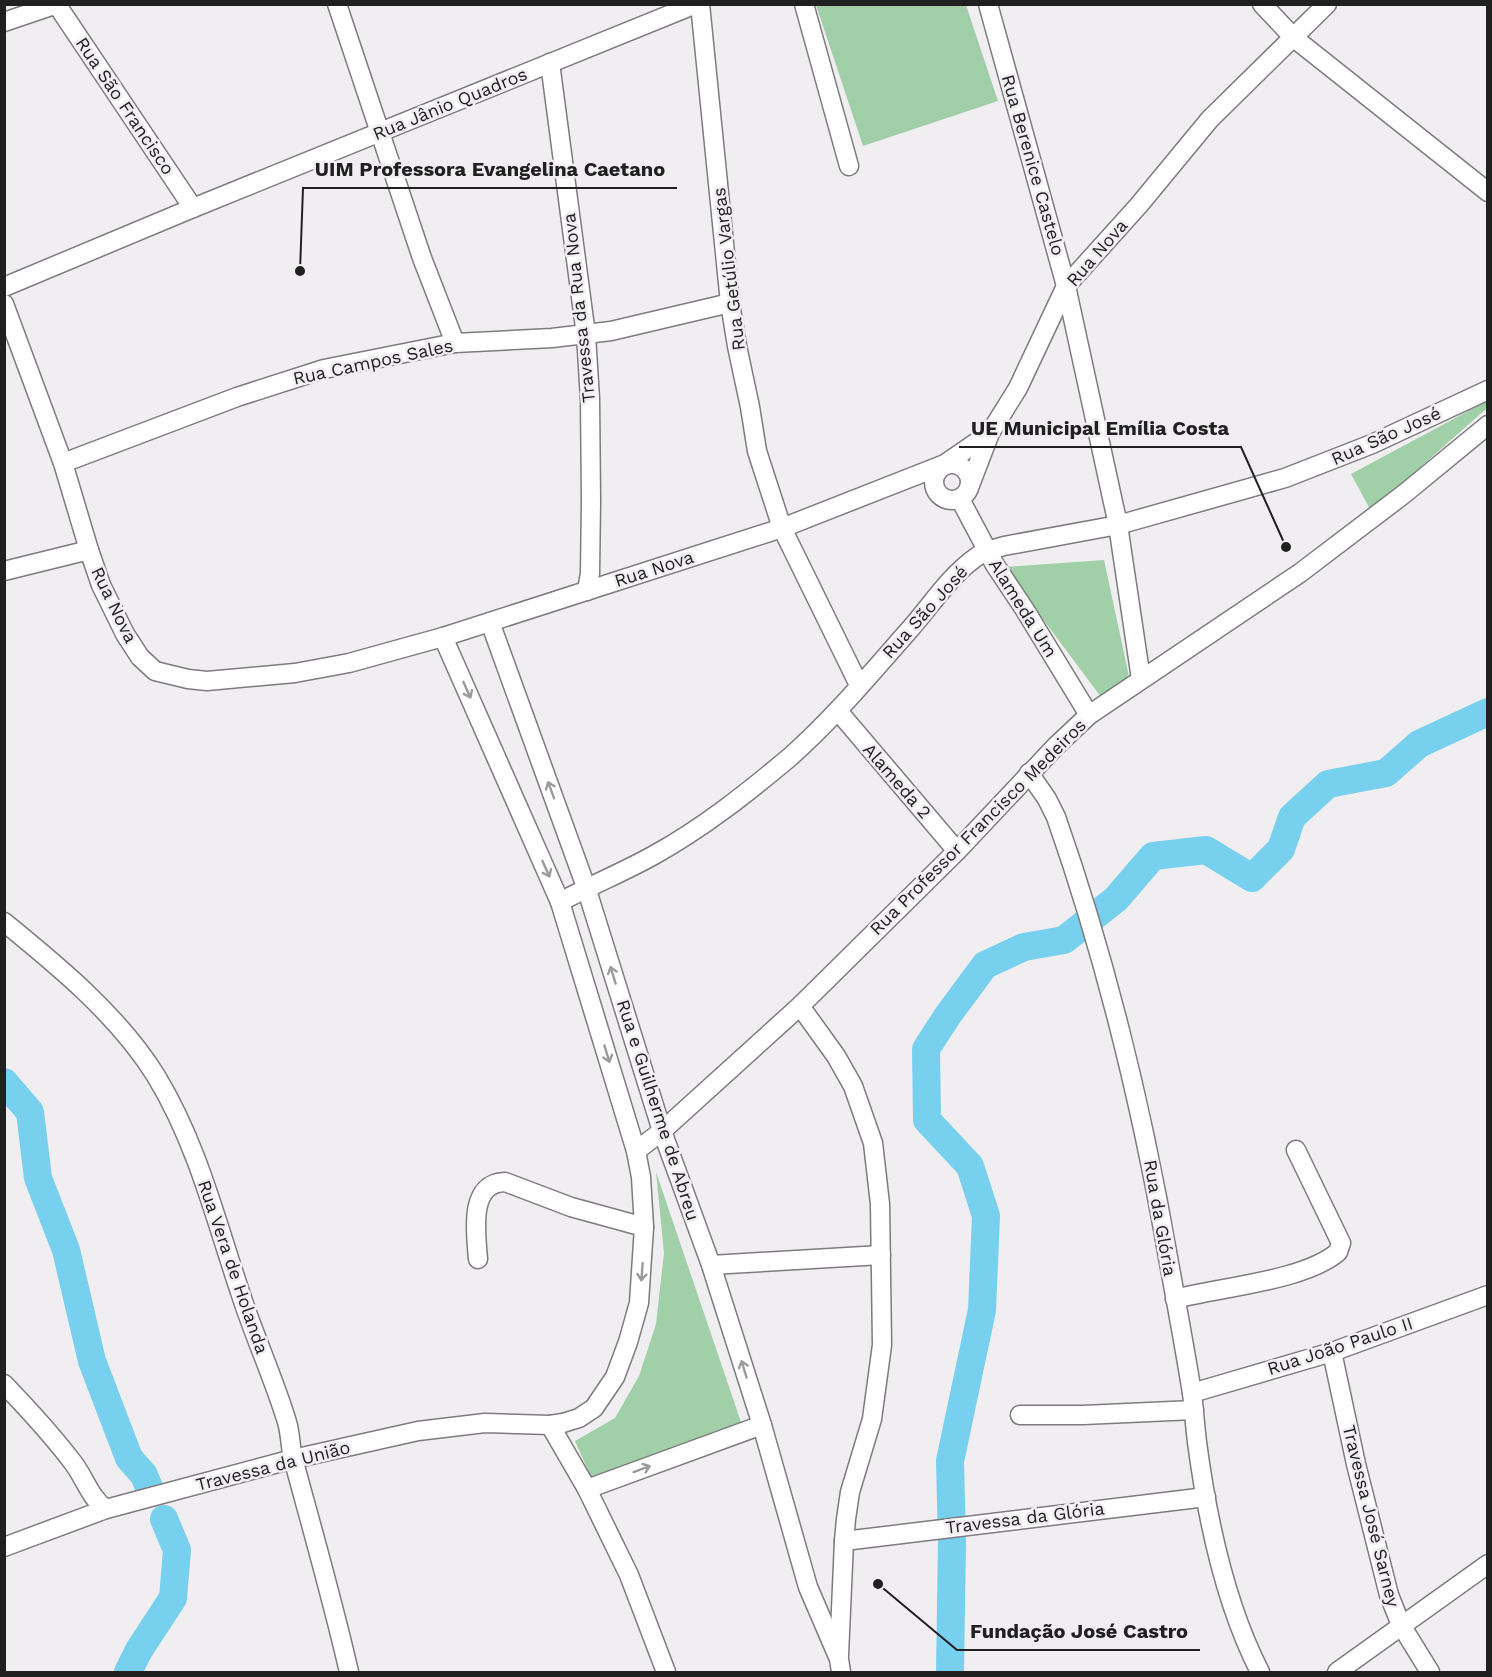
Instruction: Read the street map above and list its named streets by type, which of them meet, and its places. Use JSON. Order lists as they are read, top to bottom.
{
  "streets": {
    "street": [
      "Rua Jânio Quadros",
      "Rua São Francisco",
      "Rua Berenice Castelo",
      "Rua Nova",
      "Rua Getúlio Vargas",
      "Travessa da Rua Nova",
      "Rua Campos Sales",
      "Rua São José",
      "Alameda Um",
      "Alameda 2",
      "Rua Professor Francisco Medeiros",
      "Rua e Guilherme de Abreu",
      "Rua da Glória",
      "Rua Vera de Holanda",
      "Rua João Paulo II",
      "Travessa da União",
      "Travessa José Sarney",
      "Travessa da Glória"
    ]
  },
  "crossings": [
    ["Rua Jânio Quadros", "Rua São Francisco"],
    ["Rua Jânio Quadros", "Rua Getúlio Vargas"],
    ["Rua Jânio Quadros", "Travessa da Rua Nova"],
    ["Rua Berenice Castelo", "Rua Nova"],
    ["Rua Berenice Castelo", "Rua São José"],
    ["Rua Berenice Castelo", "Rua Professor Francisco Medeiros"],
    ["Rua Nova", "Rua Getúlio Vargas"],
    ["Rua Nova", "Travessa da Rua Nova"],
    ["Rua Nova", "Rua Campos Sales"],
    ["Rua Nova", "Alameda Um"],
    ["Rua Nova", "Rua e Guilherme de Abreu"],
    ["Rua Getúlio Vargas", "Rua Campos Sales"],
    ["Travessa da Rua Nova", "Rua Campos Sales"],
    ["Rua São José", "Alameda Um"],
    ["Rua São José", "Alameda 2"],
    ["Rua São José", "Rua e Guilherme de Abreu"],
    ["Alameda Um", "Rua Professor Francisco Medeiros"],
    ["Alameda 2", "Rua Professor Francisco Medeiros"],
    ["Rua Professor Francisco Medeiros", "Rua e Guilherme de Abreu"],
    ["Rua Professor Francisco Medeiros", "Rua da Glória"],
    ["Rua e Guilherme de Abreu", "Travessa da União"],
    ["Rua da Glória", "Rua João Paulo II"],
    ["Rua da Glória", "Travessa da Glória"],
    ["Rua Vera de Holanda", "Travessa da União"],
    ["Rua João Paulo II", "Travessa José Sarney"]
  ],
  "places": ["UIM Professora Evangelina Caetano", "UE Municipal Emília Costa", "Fundação José Castro"]
}
